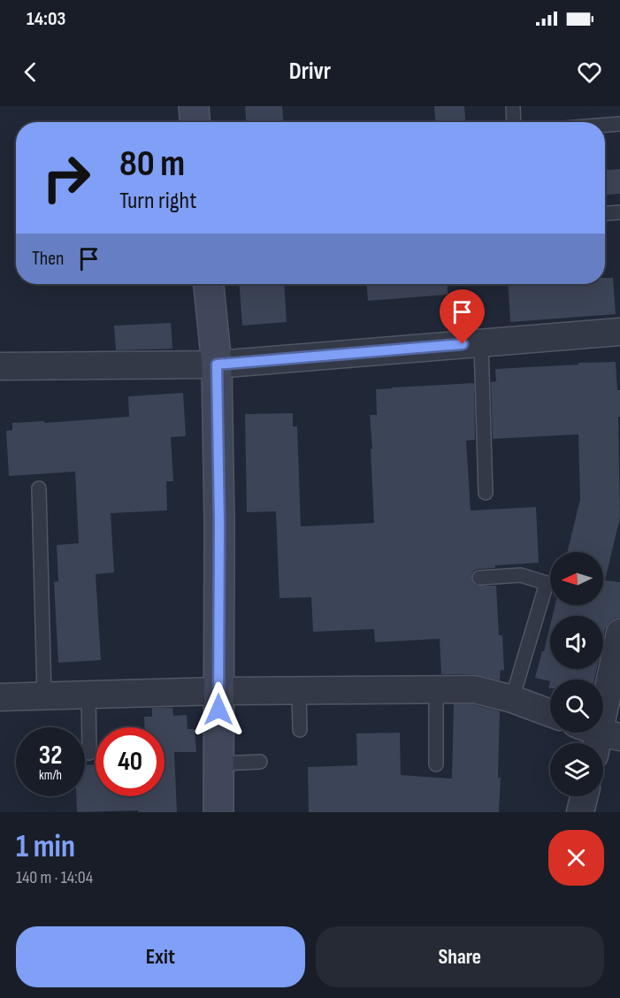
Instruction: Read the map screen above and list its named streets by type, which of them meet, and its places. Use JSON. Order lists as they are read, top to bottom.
{
  "north": "left",
  "page": {
    "status": "14:03",
    "header": "Drivr",
    "turn": ["80 m", "Turn right"],
    "then": "Then",
    "speed": "32 km/h",
    "limit": "40",
    "heading": ["1 min", "140 m · 14:04"],
    "buttons": ["Exit", "Share"]
  }
}
